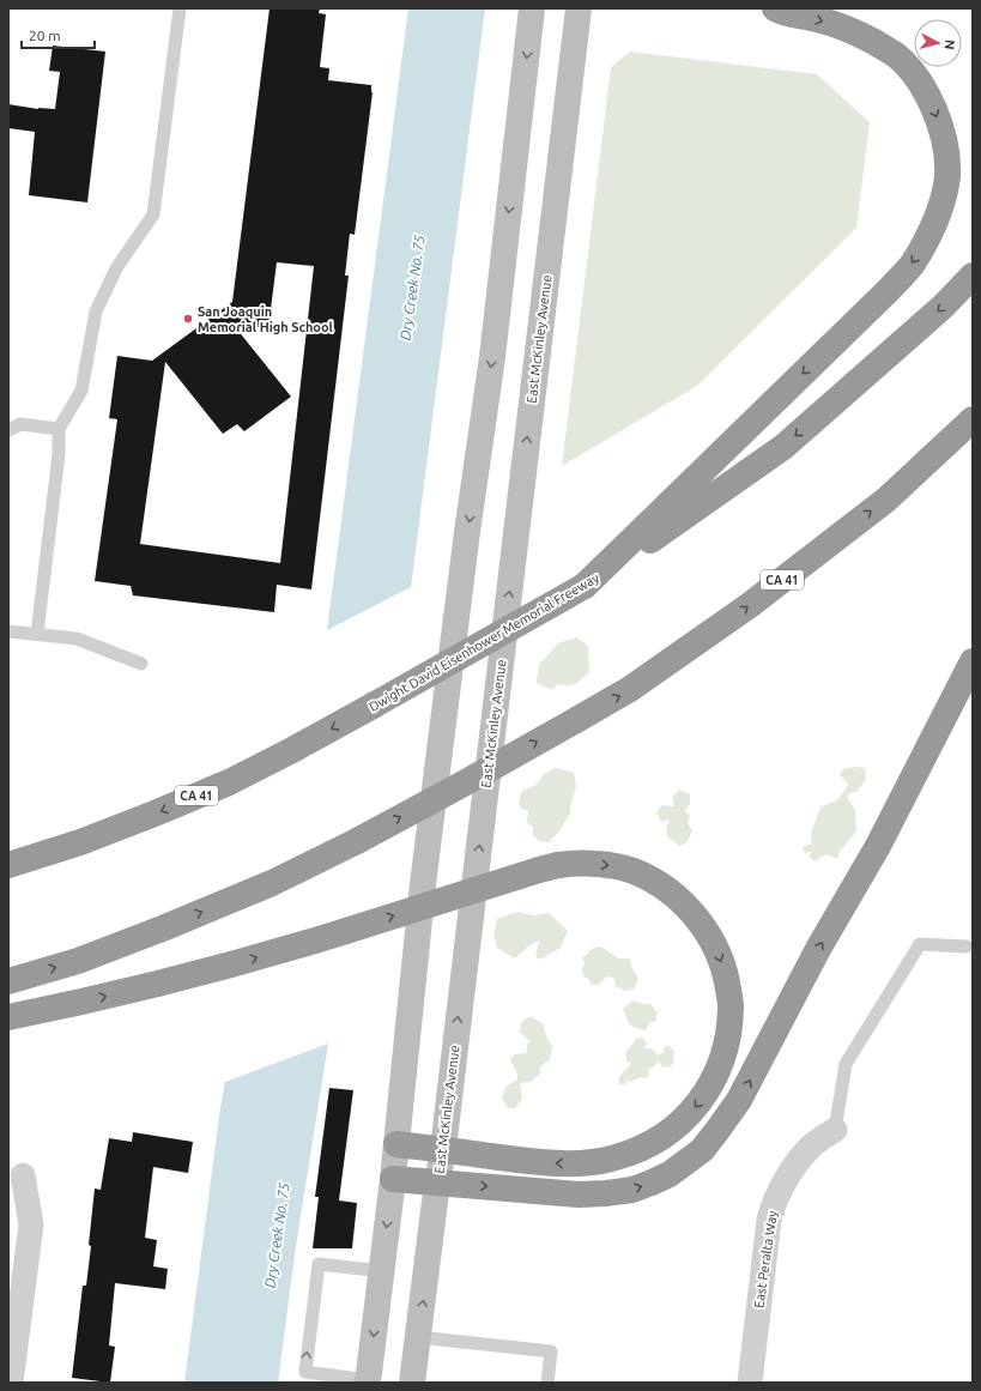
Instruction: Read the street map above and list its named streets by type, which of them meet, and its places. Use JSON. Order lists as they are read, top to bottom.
{
  "streets": {
    "highway": ["CA 41", "Dwight David Eisenhower Memorial Freeway"],
    "main road": ["East McKinley Avenue"],
    "street": ["East Peralta Way"]
  },
  "water": ["Dry Creek No. 75"],
  "places": ["San Joaquin Memorial High School"],
  "scale_bar": "20 m",
  "north": "right"
}
